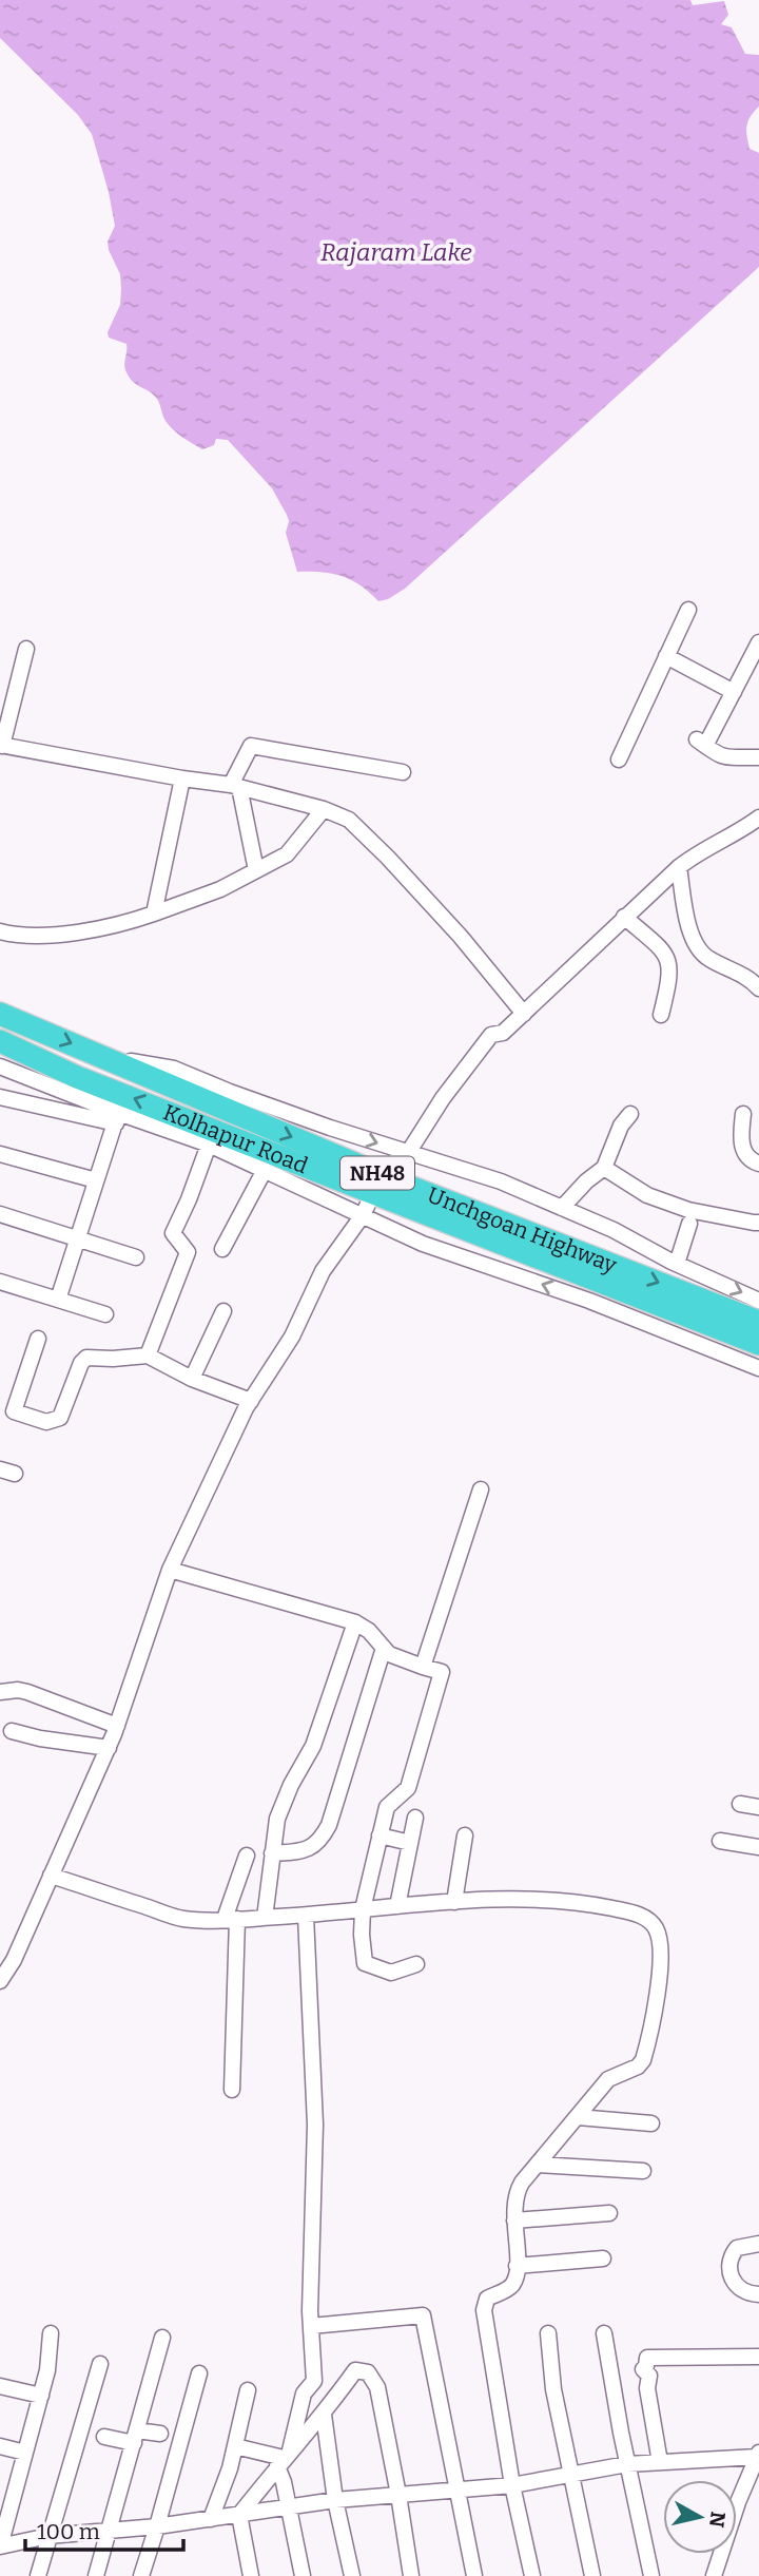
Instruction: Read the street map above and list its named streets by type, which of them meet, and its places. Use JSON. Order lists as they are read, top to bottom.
{
  "streets": {
    "highway": ["Kolhapur Road", "NH48", "Unchgoan Highway"]
  },
  "one_way": ["Kolhapur Road", "Unchgoan Highway"],
  "water": ["Rajaram Lake"],
  "scale_bar": "100 m",
  "north": "right"
}
